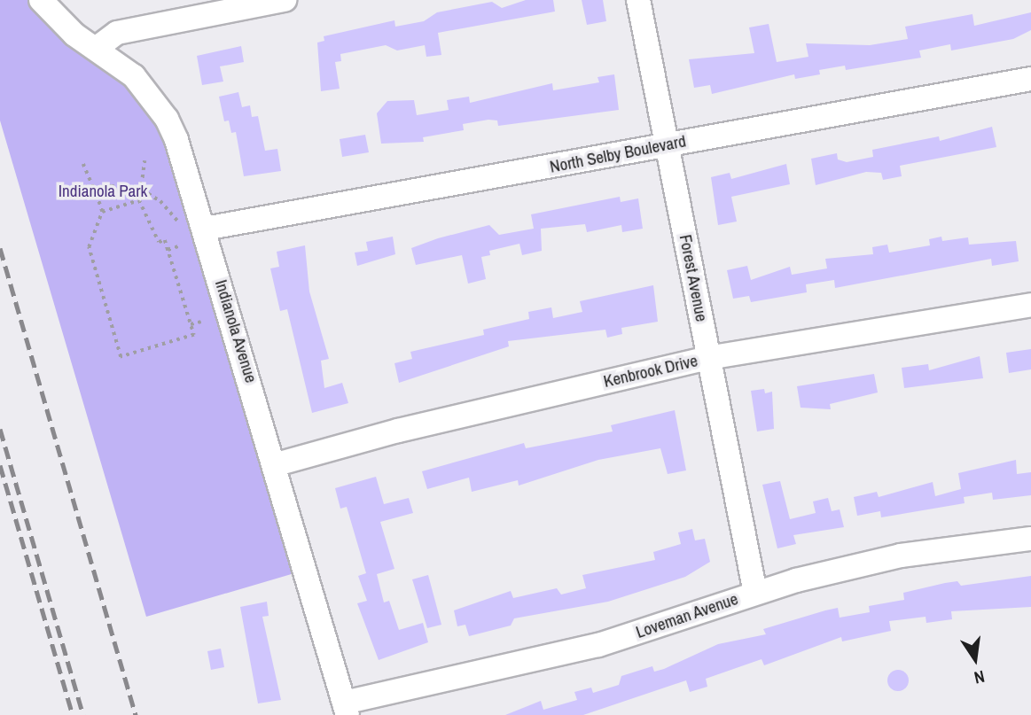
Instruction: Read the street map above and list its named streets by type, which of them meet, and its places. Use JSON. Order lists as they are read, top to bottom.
{
  "streets": {
    "street": [
      "North Selby Boulevard",
      "Forest Avenue",
      "Indianola Avenue",
      "Kenbrook Drive",
      "Loveman Avenue"
    ]
  },
  "crossings": [
    ["North Selby Boulevard", "Forest Avenue"],
    ["North Selby Boulevard", "Indianola Avenue"],
    ["Forest Avenue", "Kenbrook Drive"],
    ["Forest Avenue", "Loveman Avenue"],
    ["Indianola Avenue", "Kenbrook Drive"],
    ["Indianola Avenue", "Loveman Avenue"]
  ],
  "parks": ["Indianola Park"],
  "north": "bottom"
}
